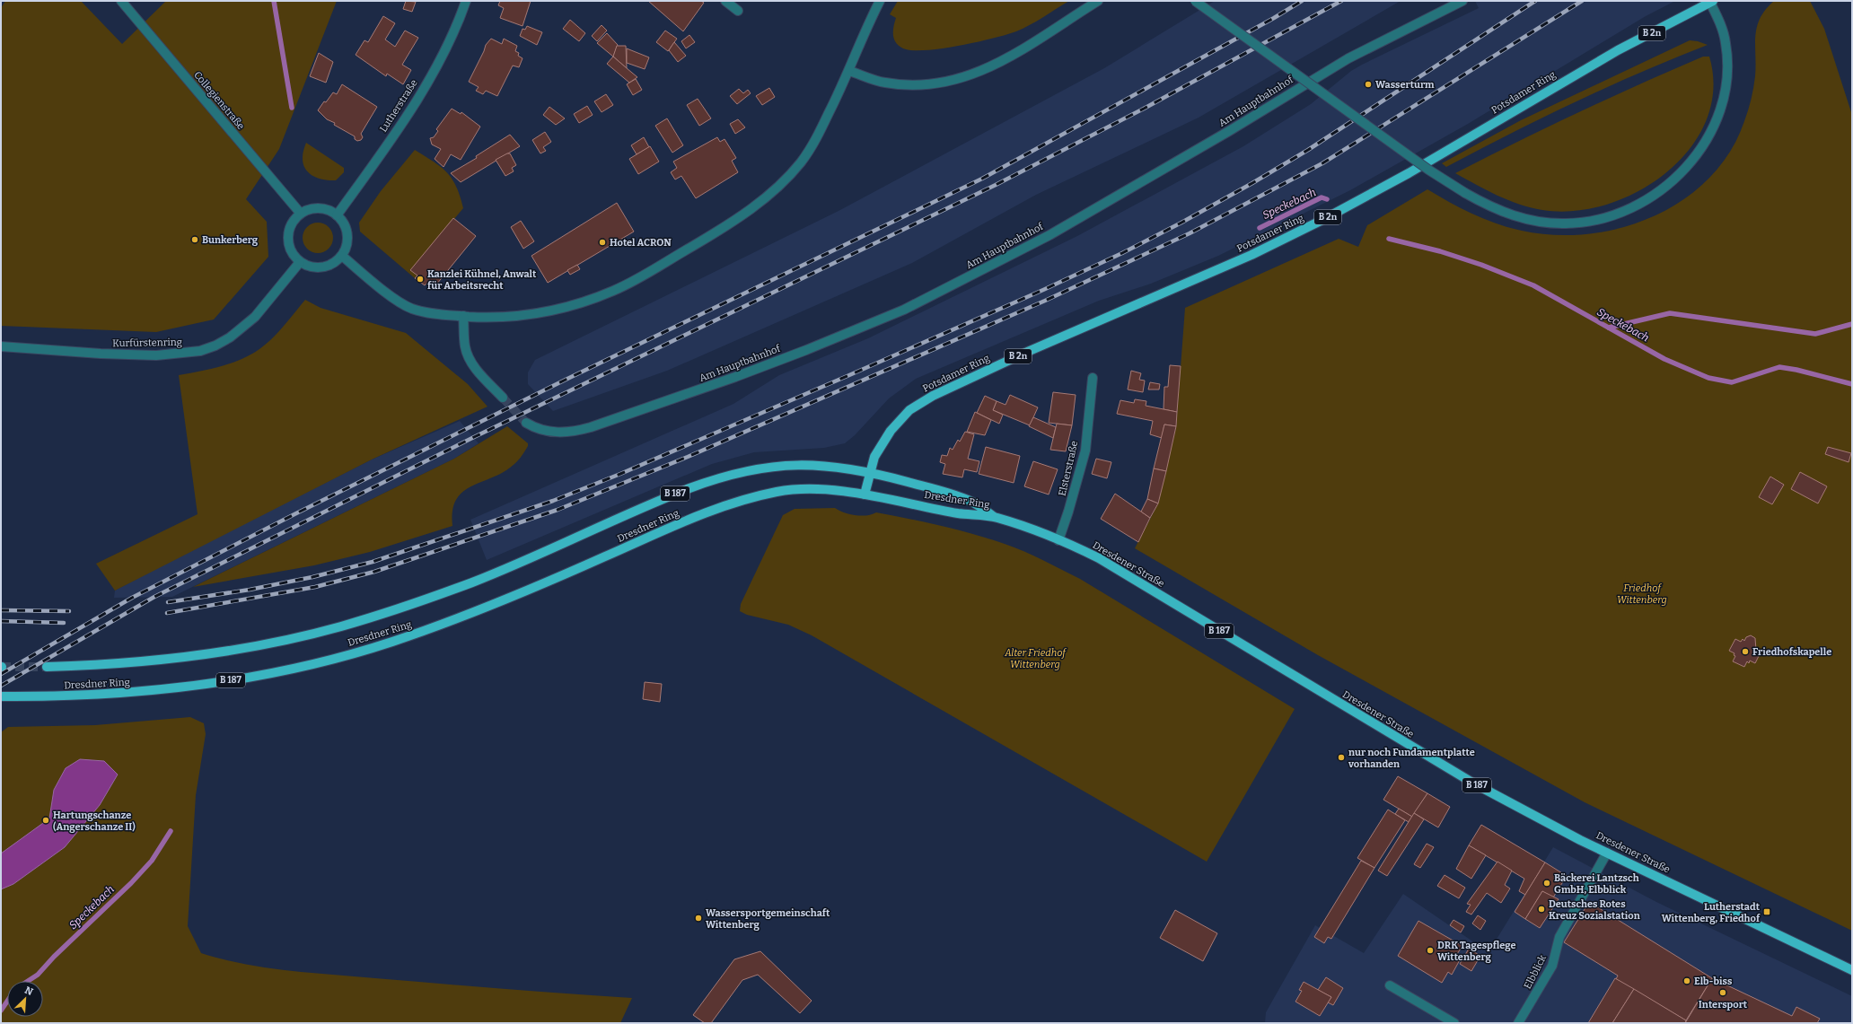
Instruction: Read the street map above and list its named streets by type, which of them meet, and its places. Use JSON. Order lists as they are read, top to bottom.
{
  "streets": {
    "main road": [
      "B 2n",
      "Potsdamer Ring",
      "B 187",
      "Dresdner Ring",
      "Dresdener Straße"
    ],
    "street": [
      "Collegienstraße",
      "Am Hauptbahnhof",
      "Lutherstraße",
      "Kurfürstenring",
      "Elsterstraße",
      "Elbblick"
    ]
  },
  "crossings": [
    ["Potsdamer Ring", "Dresdner Ring"],
    ["Collegienstraße", "Lutherstraße"],
    ["Collegienstraße", "Kurfürstenring"],
    ["Lutherstraße", "Kurfürstenring"],
    ["Elsterstraße", "Dresdener Straße"],
    ["Dresdner Ring", "Dresdener Straße"],
    ["Dresdener Straße", "Elbblick"]
  ],
  "water": ["Speckebach"],
  "parks": ["Friedhof Wittenberg", "Alter Friedhof Wittenberg"],
  "places": {
    "other": [
      "Wasserturm",
      "Bunkerberg",
      "Hotel ACRON",
      "Kanzlei Kühnel, Anwalt für Arbeitsrecht",
      "Friedhofskapelle",
      "nur noch Fundamentplatte vorhanden",
      "Hartungschanze (Angerschanze II)",
      "Bäckerei Lantzsch GmbH, Elbblick",
      "Deutsches Rotes Kreuz Sozialstation",
      "Wassersportgemeinschaft Wittenberg",
      "DRK Tagespflege Wittenberg",
      "Elb-biss",
      "Intersport"
    ],
    "transit": ["Lutherstadt Wittenberg, Friedhof"]
  },
  "north": "top right"
}
